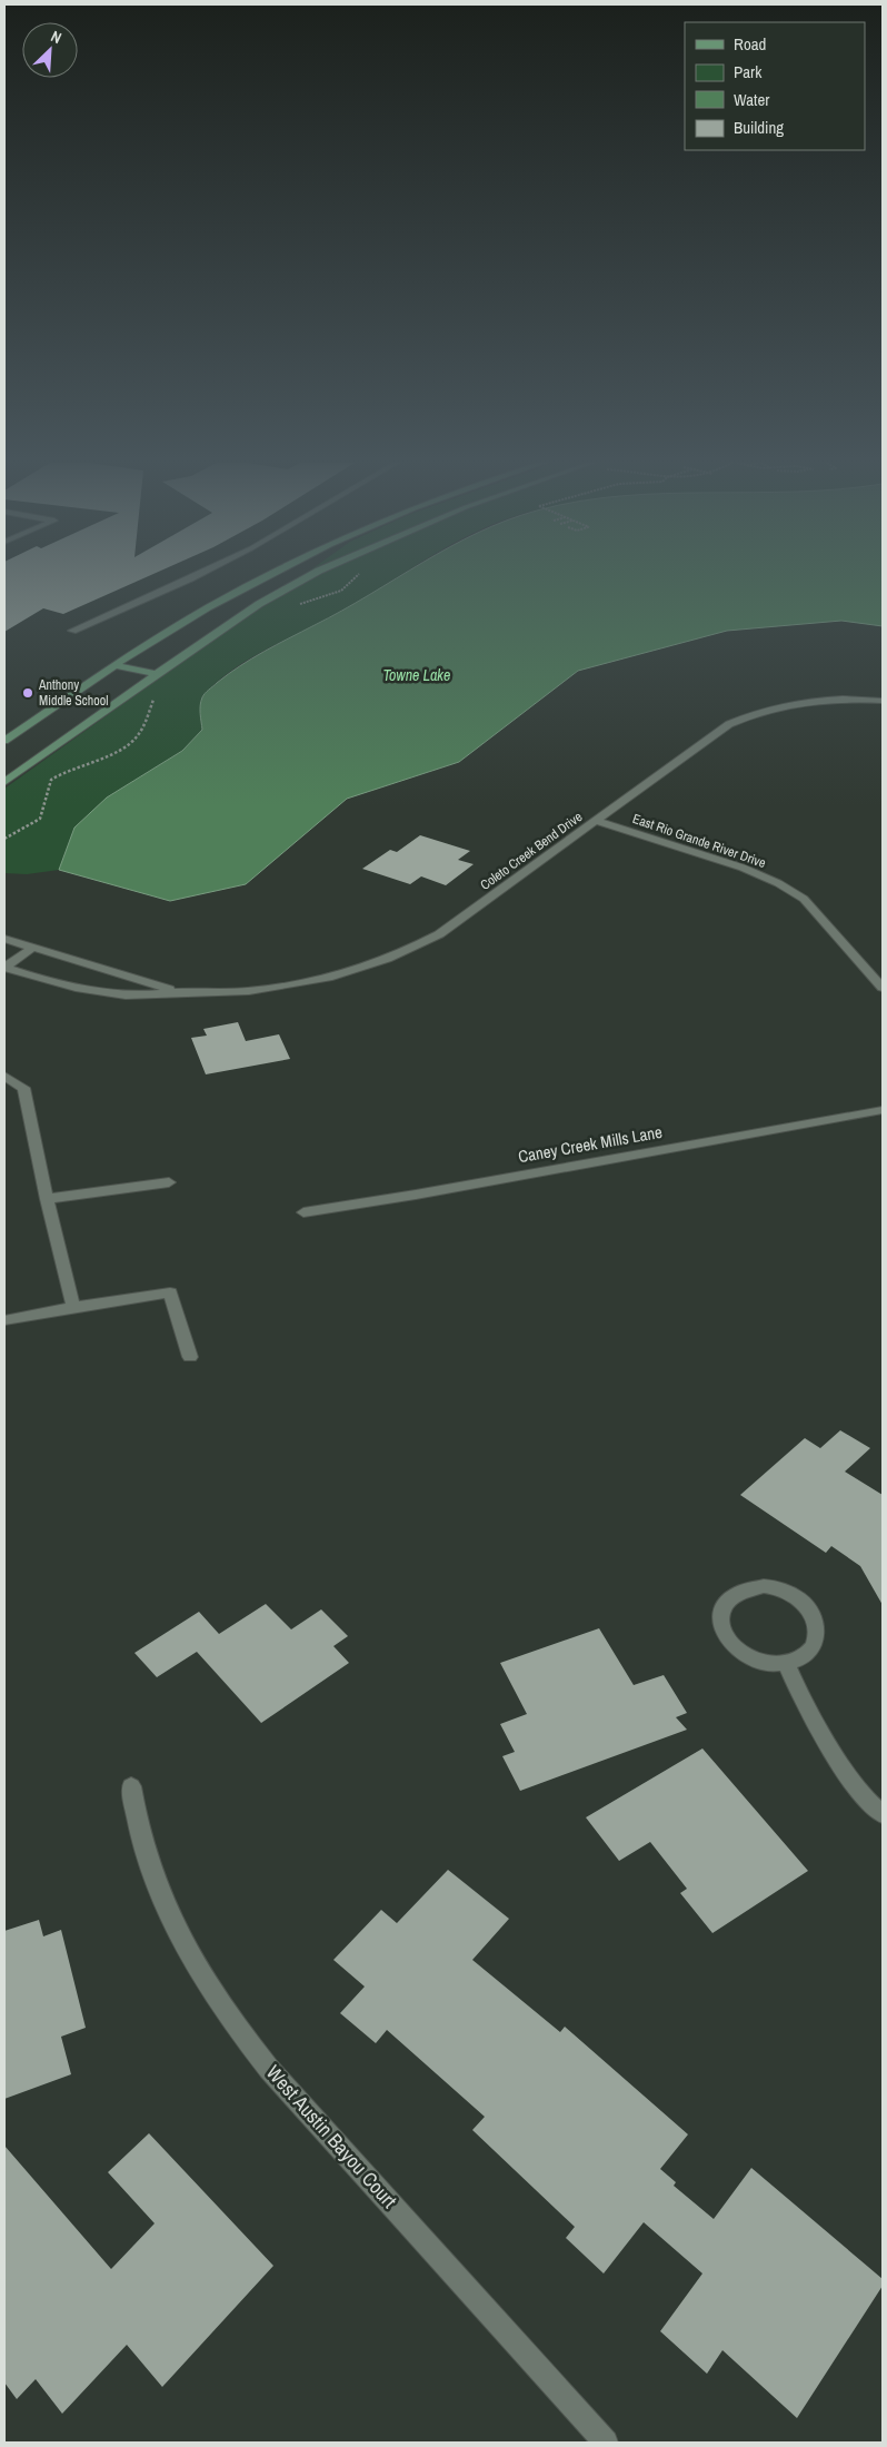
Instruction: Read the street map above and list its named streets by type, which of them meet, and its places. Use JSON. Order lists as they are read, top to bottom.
{
  "streets": {
    "street": [
      "East Rio Grande River Drive",
      "Coleto Creek Bend Drive",
      "Caney Creek Mills Lane",
      "West Austin Bayou Court"
    ]
  },
  "crossings": [
    ["East Rio Grande River Drive", "Coleto Creek Bend Drive"]
  ],
  "water": ["Towne Lake"],
  "places": ["Anthony Middle School"],
  "legend": [
    "Road",
    "Park",
    "Water",
    "Building"
  ],
  "north": "top right"
}
